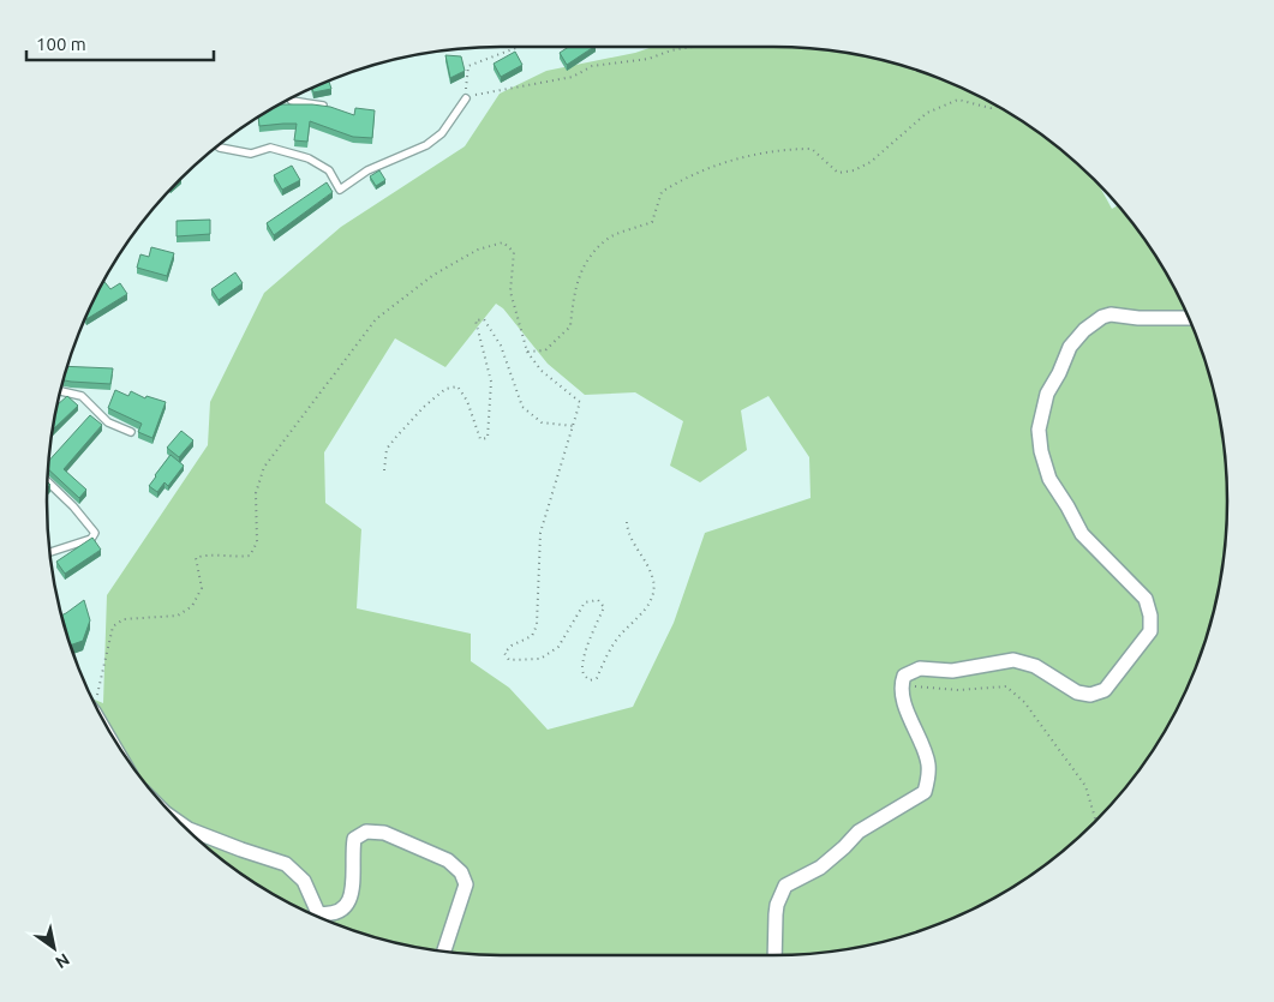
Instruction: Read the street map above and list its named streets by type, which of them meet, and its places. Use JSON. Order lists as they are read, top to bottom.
{
  "scale_bar": "100 m",
  "north": "bottom right"
}
